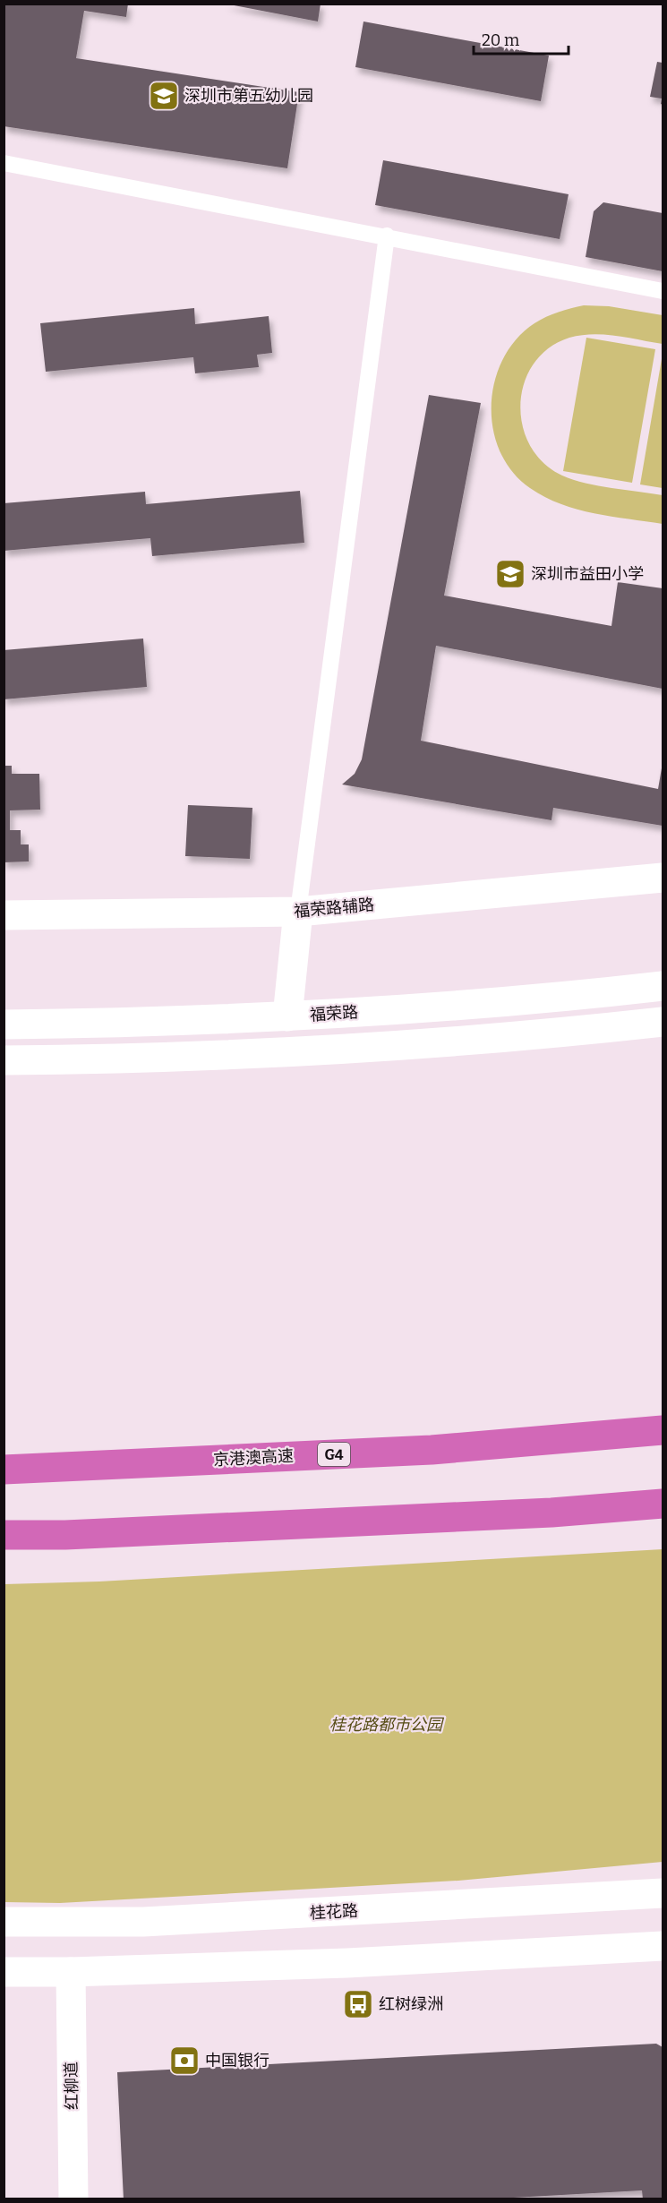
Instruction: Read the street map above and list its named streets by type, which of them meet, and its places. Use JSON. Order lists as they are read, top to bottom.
{
  "streets": {
    "highway": ["G4", "京港澳高速"],
    "main road": [
      "福荣路辅路",
      "福荣路",
      "桂花路",
      "红柳道"
    ]
  },
  "parks": ["桂花路都市公园"],
  "places": {
    "school or university": ["深圳市第五幼儿园", "深圳市益田小学"],
    "bus stop": ["红树绿洲"],
    "bank": ["中国银行"]
  },
  "scale_bar": "20 m"
}
